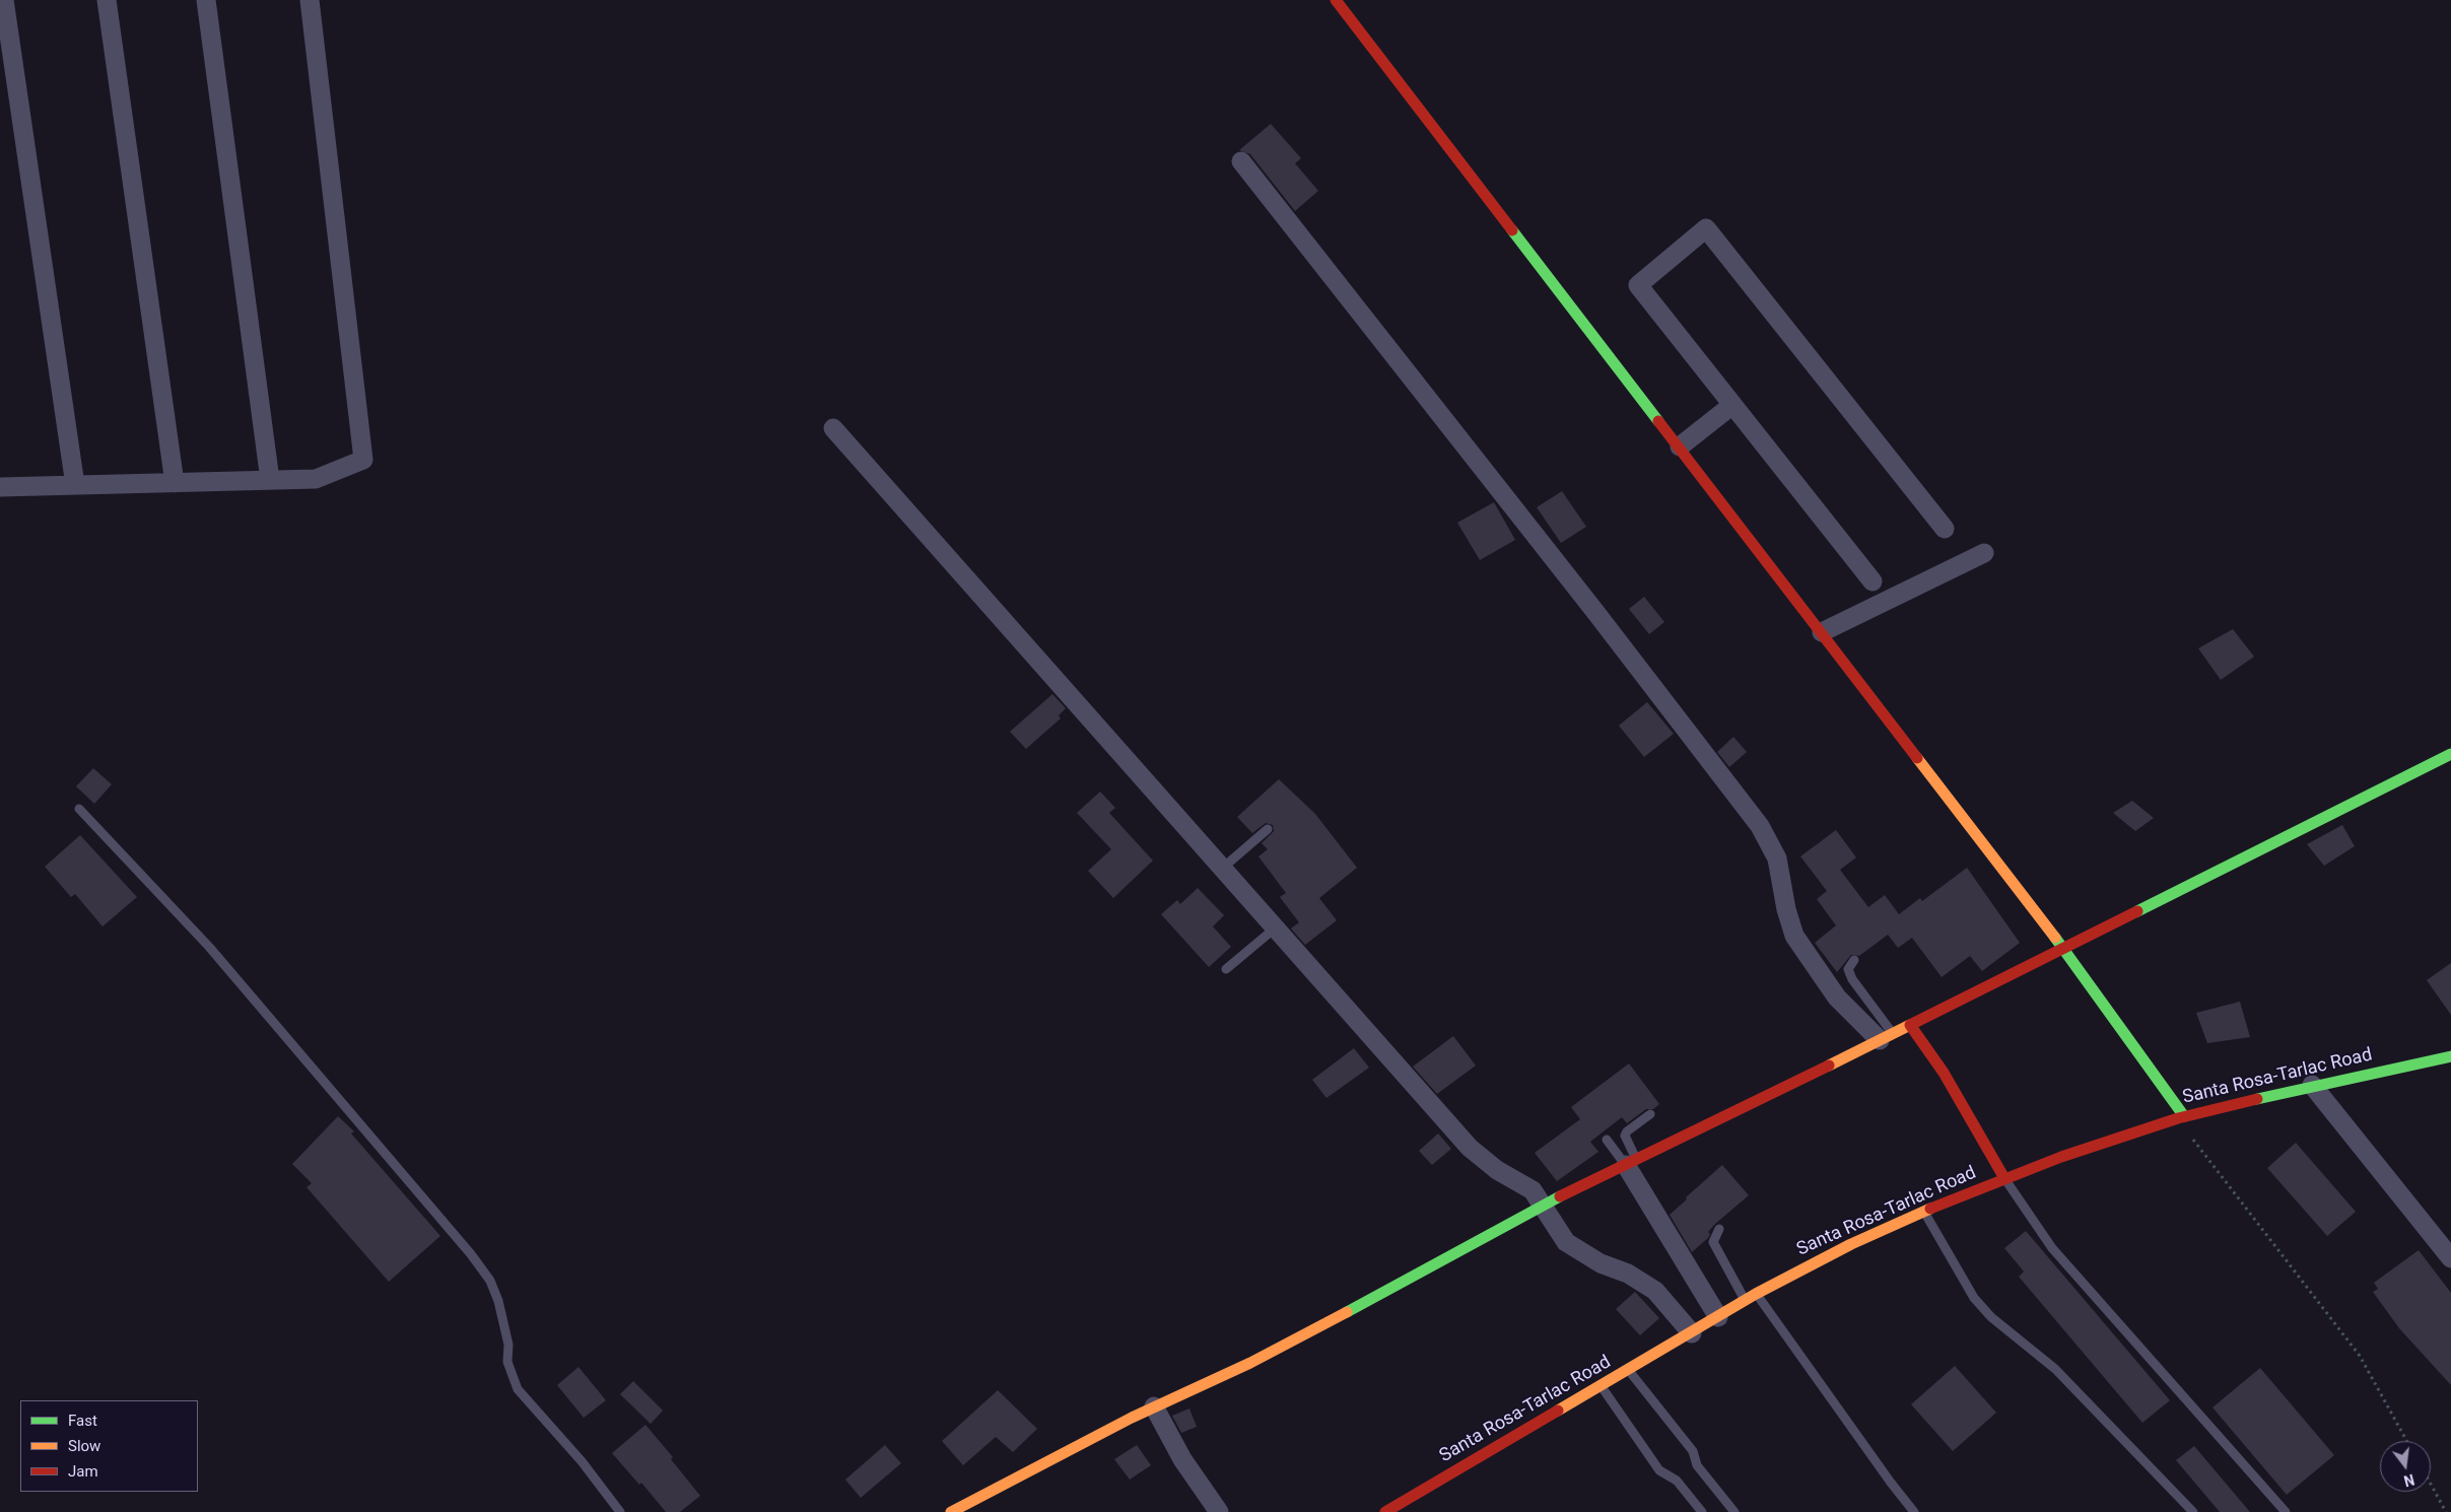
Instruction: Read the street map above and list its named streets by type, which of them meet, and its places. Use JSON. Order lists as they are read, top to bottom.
{
  "streets": {
    "main road": ["Santa Rosa-Tarlac Road"]
  },
  "legend": ["Fast", "Slow", "Jam"],
  "north": "bottom"
}
